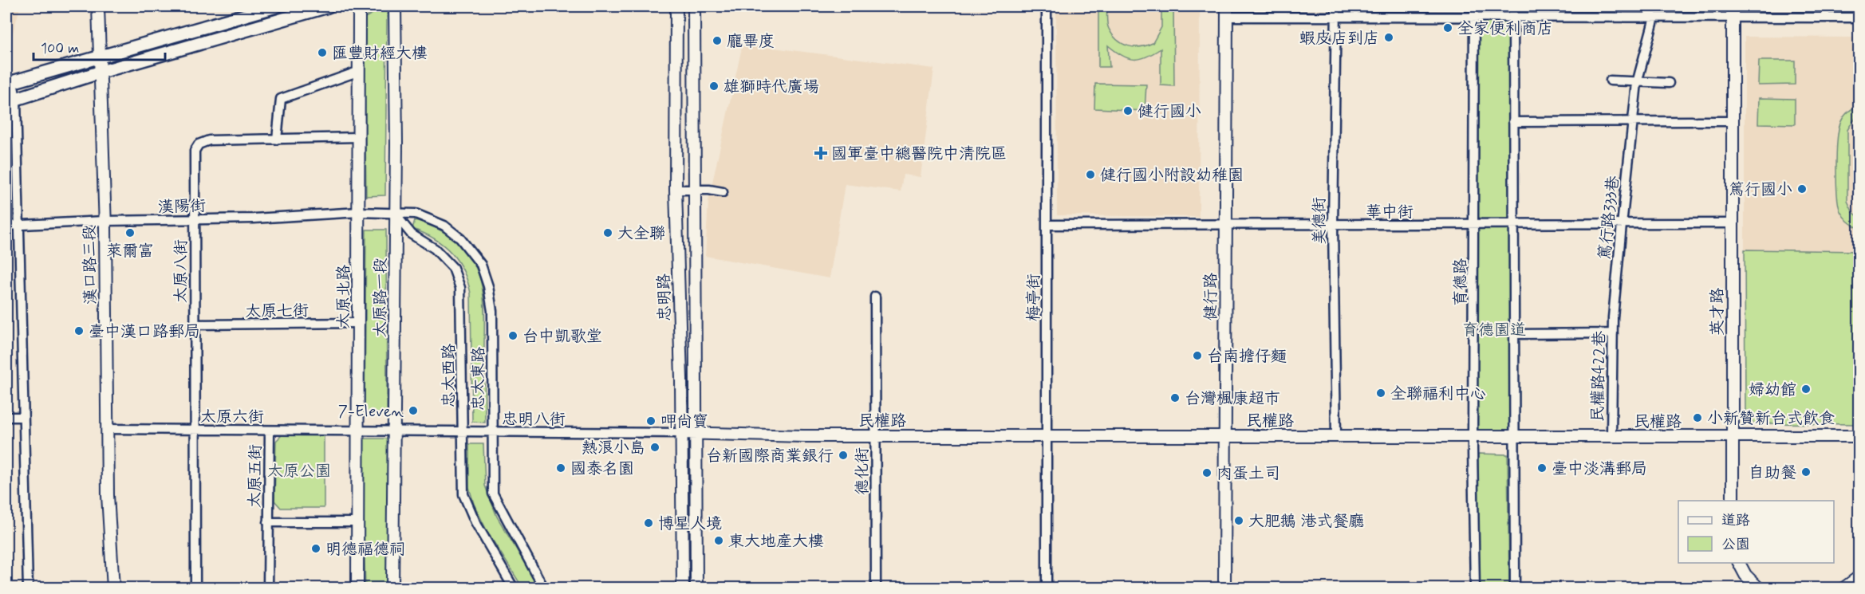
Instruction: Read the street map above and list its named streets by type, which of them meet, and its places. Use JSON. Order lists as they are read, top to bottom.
{
  "streets": {
    "street": [
      "漢陽街",
      "華中街",
      "篤行路333巷",
      "美德街",
      "漢口路三段",
      "太原八街",
      "育德路",
      "太原北路",
      "健行路",
      "太原路一段",
      "忠明路",
      "梅亭街",
      "太原七街",
      "英才路",
      "忠太西路",
      "民權路422巷",
      "忠太東路",
      "太原六街",
      "忠明八街",
      "民權路",
      "德化街",
      "太原五街"
    ]
  },
  "crossings": [
    ["漢陽街", "漢口路三段"],
    ["漢陽街", "太原八街"],
    ["漢陽街", "太原北路"],
    ["華中街", "篤行路333巷"],
    ["華中街", "美德街"],
    ["華中街", "育德路"],
    ["華中街", "健行路"],
    ["華中街", "梅亭街"],
    ["華中街", "英才路"],
    ["篤行路333巷", "民權路422巷"],
    ["美德街", "民權路"],
    ["漢口路三段", "太原六街"],
    ["太原八街", "太原北路"],
    ["太原八街", "太原七街"],
    ["太原八街", "太原六街"],
    ["育德路", "民權路"],
    ["太原北路", "太原七街"],
    ["太原北路", "太原六街"],
    ["太原北路", "忠明八街"],
    ["太原北路", "太原五街"],
    ["健行路", "民權路"],
    ["太原路一段", "忠太西路"],
    ["太原路一段", "忠太東路"],
    ["太原路一段", "忠明八街"],
    ["忠明路", "忠明八街"],
    ["忠明路", "民權路"],
    ["梅亭街", "民權路"],
    ["英才路", "民權路"],
    ["忠太西路", "忠太東路"],
    ["忠太西路", "忠明八街"],
    ["民權路422巷", "民權路"],
    ["忠太東路", "忠明八街"],
    ["太原六街", "忠明八街"],
    ["太原六街", "太原五街"],
    ["忠明八街", "民權路"],
    ["民權路", "德化街"]
  ],
  "parks": ["育德園道", "太原公園"],
  "places": {
    "other": [
      "全家便利商店",
      "蝦皮店到店",
      "龐畢度",
      "匯豐財經大樓",
      "雄獅時代廣場",
      "健行國小",
      "健行國小附設幼稚園",
      "篤行國小",
      "萊爾富",
      "大全聯",
      "臺中漢口路郵局",
      "台中凱歌堂",
      "台南擔仔麵",
      "婦幼館",
      "全聯福利中心",
      "台灣楓康超市",
      "7-Eleven",
      "小新贊新台式飲食",
      "呷尚寶",
      "熱浪小島",
      "台新國際商業銀行",
      "國泰名園",
      "臺中淡溝郵局",
      "自助餐",
      "肉蛋土司",
      "大肥鵝 港式餐廳",
      "博星人境",
      "東大地產大樓",
      "明德福德祠"
    ],
    "health": ["國軍臺中總醫院中清院區"]
  },
  "legend": ["道路", "公園"],
  "scale_bar": "100 m"
}
